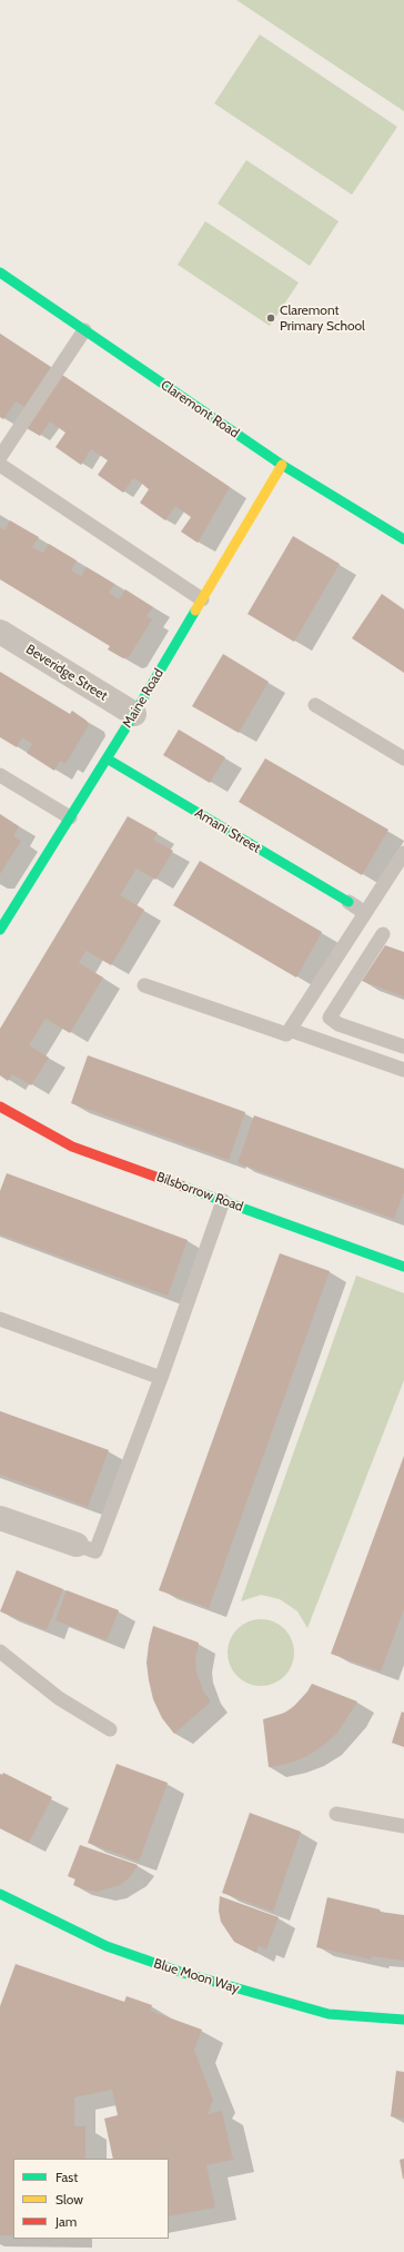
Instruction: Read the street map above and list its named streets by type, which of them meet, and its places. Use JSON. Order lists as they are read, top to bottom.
{
  "streets": {
    "street": [
      "Claremont Road",
      "Beveridge Street",
      "Maine Road",
      "Amani Street",
      "Bilsborrow Road",
      "Blue Moon Way"
    ]
  },
  "crossings": [
    ["Claremont Road", "Maine Road"],
    ["Beveridge Street", "Maine Road"],
    ["Maine Road", "Amani Street"]
  ],
  "places": ["Claremont Primary School"],
  "legend": ["Fast", "Slow", "Jam"]
}
